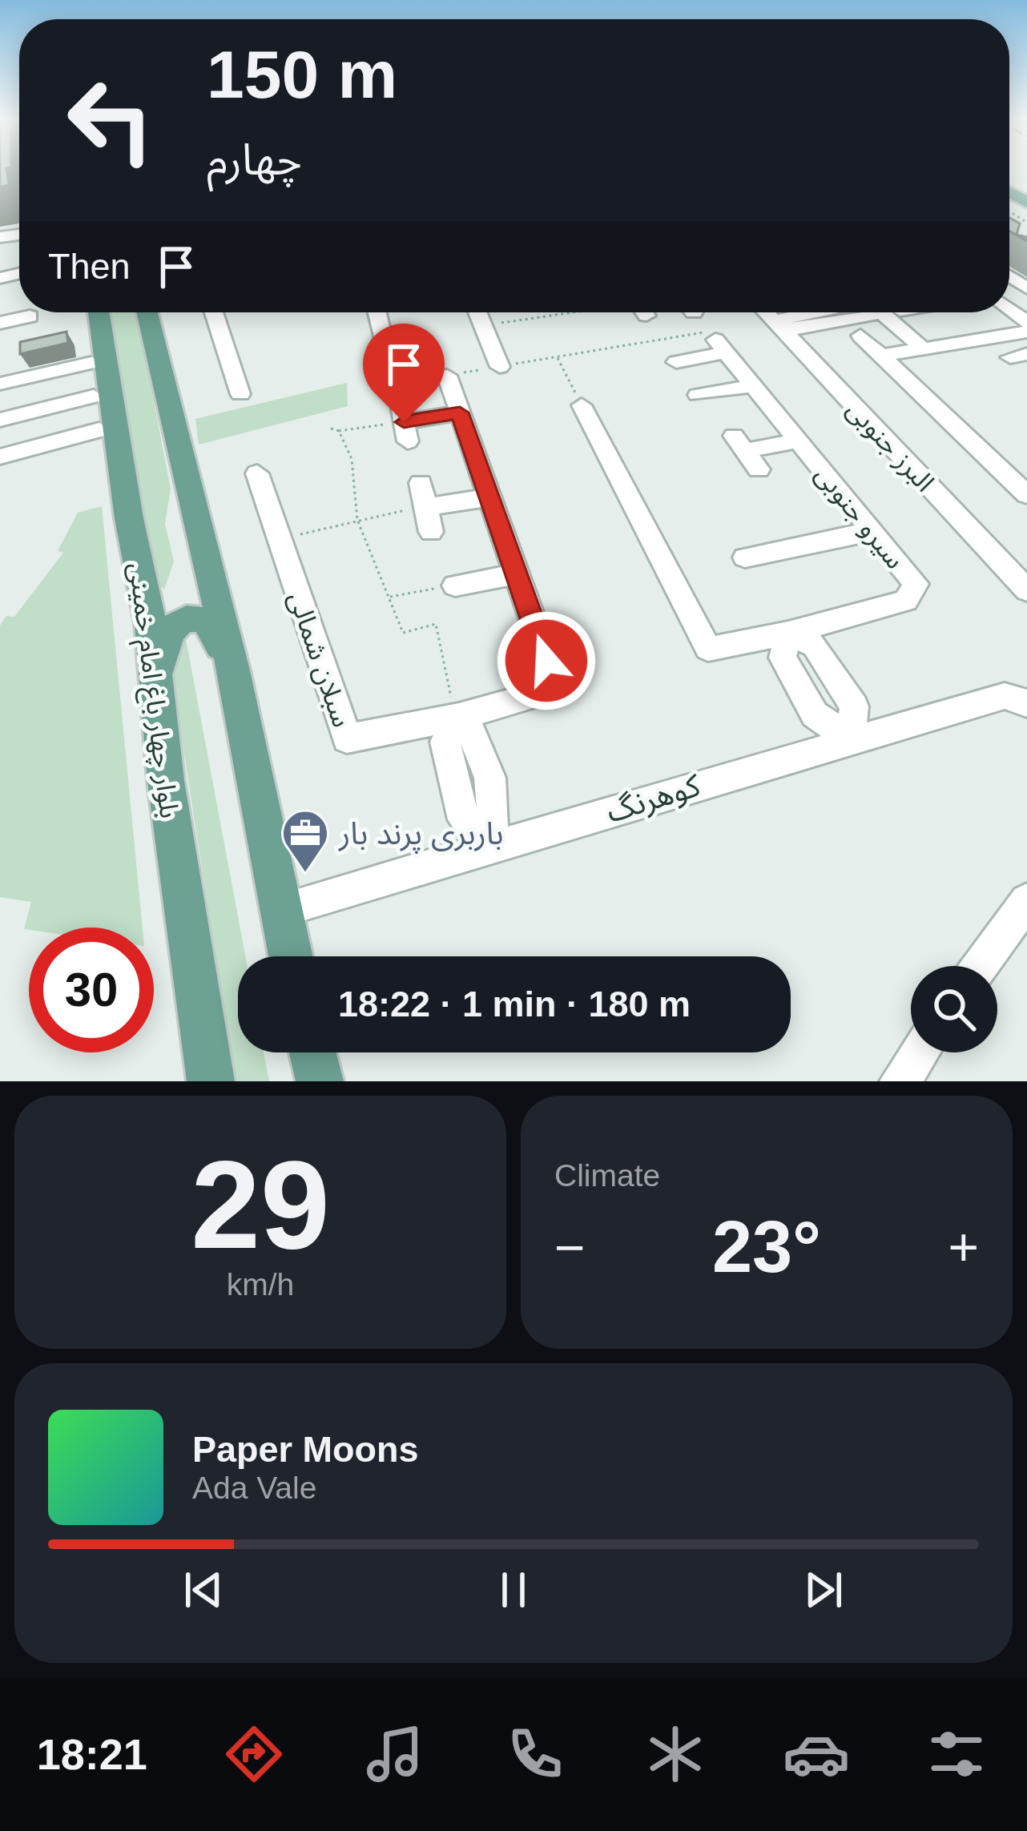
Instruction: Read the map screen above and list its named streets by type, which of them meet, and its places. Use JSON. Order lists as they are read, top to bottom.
{
  "streets": {
    "main road": ["بلوار چهار باغ امام خمینی"],
    "street": [
      "البرز جنوبی",
      "سیرو جنوبی",
      "سبلان شمالی",
      "کوهرنگ"
    ]
  },
  "places": {
    "office": ["باربری پرند بار"]
  },
  "page": {
    "turn": ["150 m", "چهارم"],
    "then": "Then",
    "limit": "30",
    "trip": "18:22 · 1 min · 180 m",
    "tile": [
      ["29", "km/h"],
      "Climate"
    ],
    "heat": ["−", "23°", "+"],
    "song": ["Paper Moons", "Ada Vale"],
    "tabs": "18:21"
  }
}
